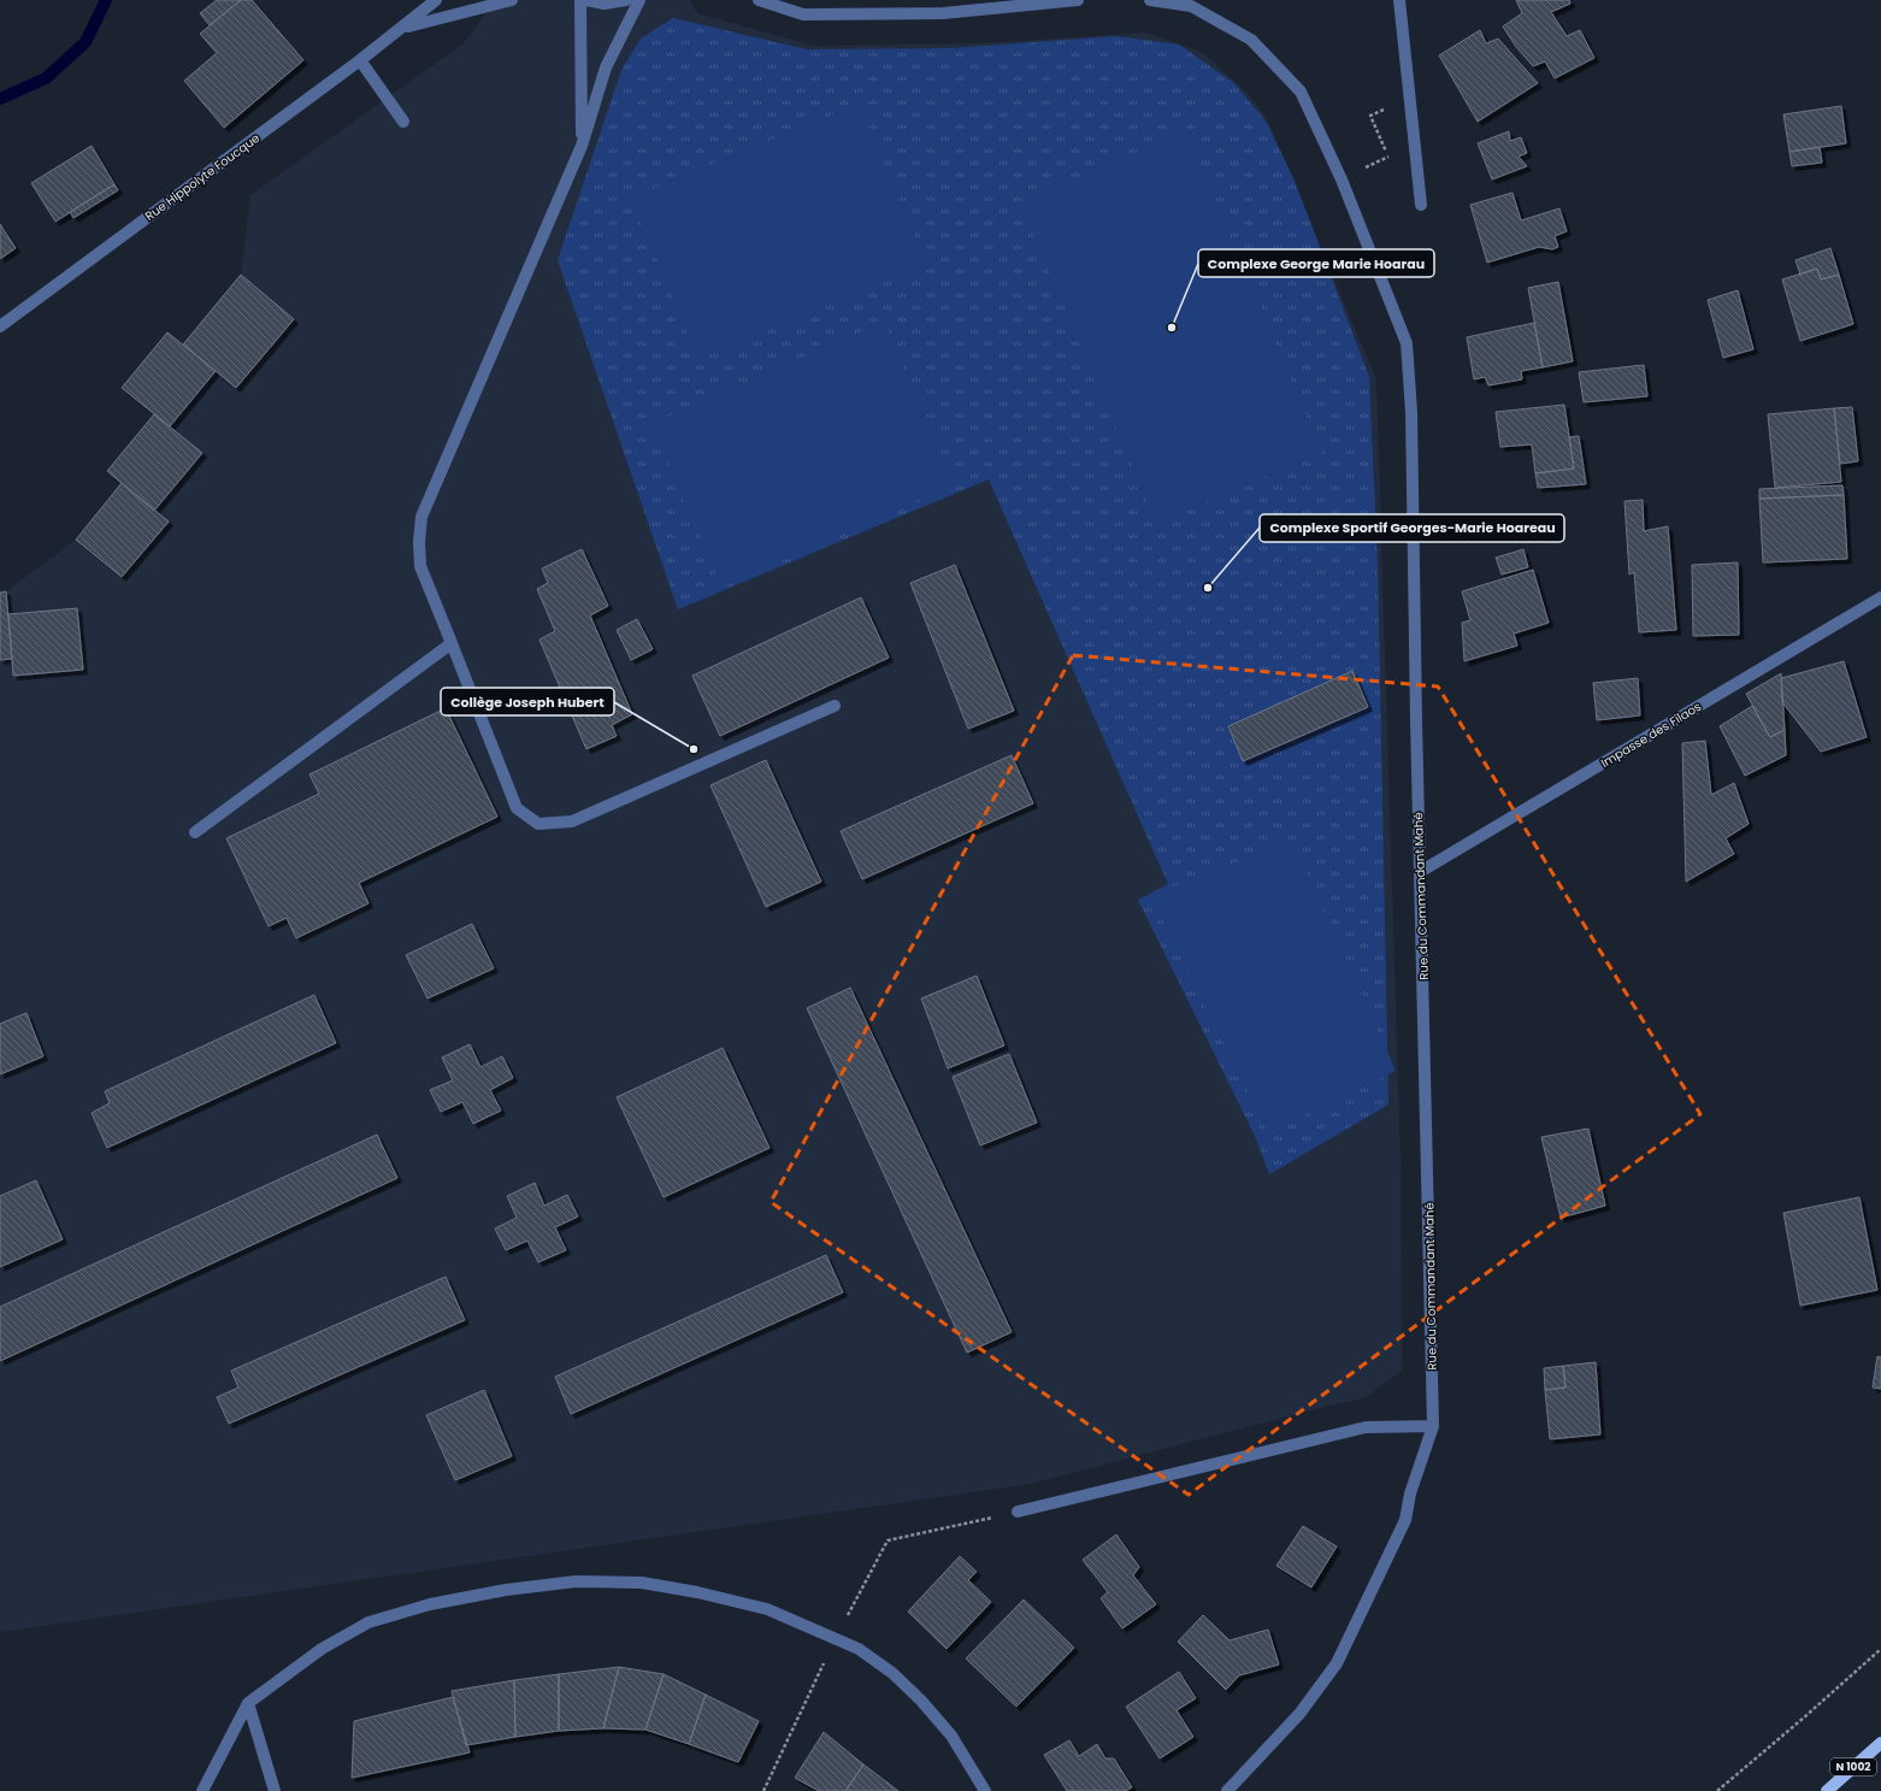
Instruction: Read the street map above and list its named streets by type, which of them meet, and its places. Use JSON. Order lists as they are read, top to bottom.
{
  "streets": {
    "main road": ["N 1002"],
    "street": ["Rue Hippolyte Foucque", "Impasse des Filaos", "Rue du Commandant Mahé"]
  },
  "crossings": [
    ["Impasse des Filaos", "Rue du Commandant Mahé"]
  ],
  "places": ["Complexe George Marie Hoarau", "Complexe Sportif Georges-Marie Hoareau", "Collège Joseph Hubert"]
}
